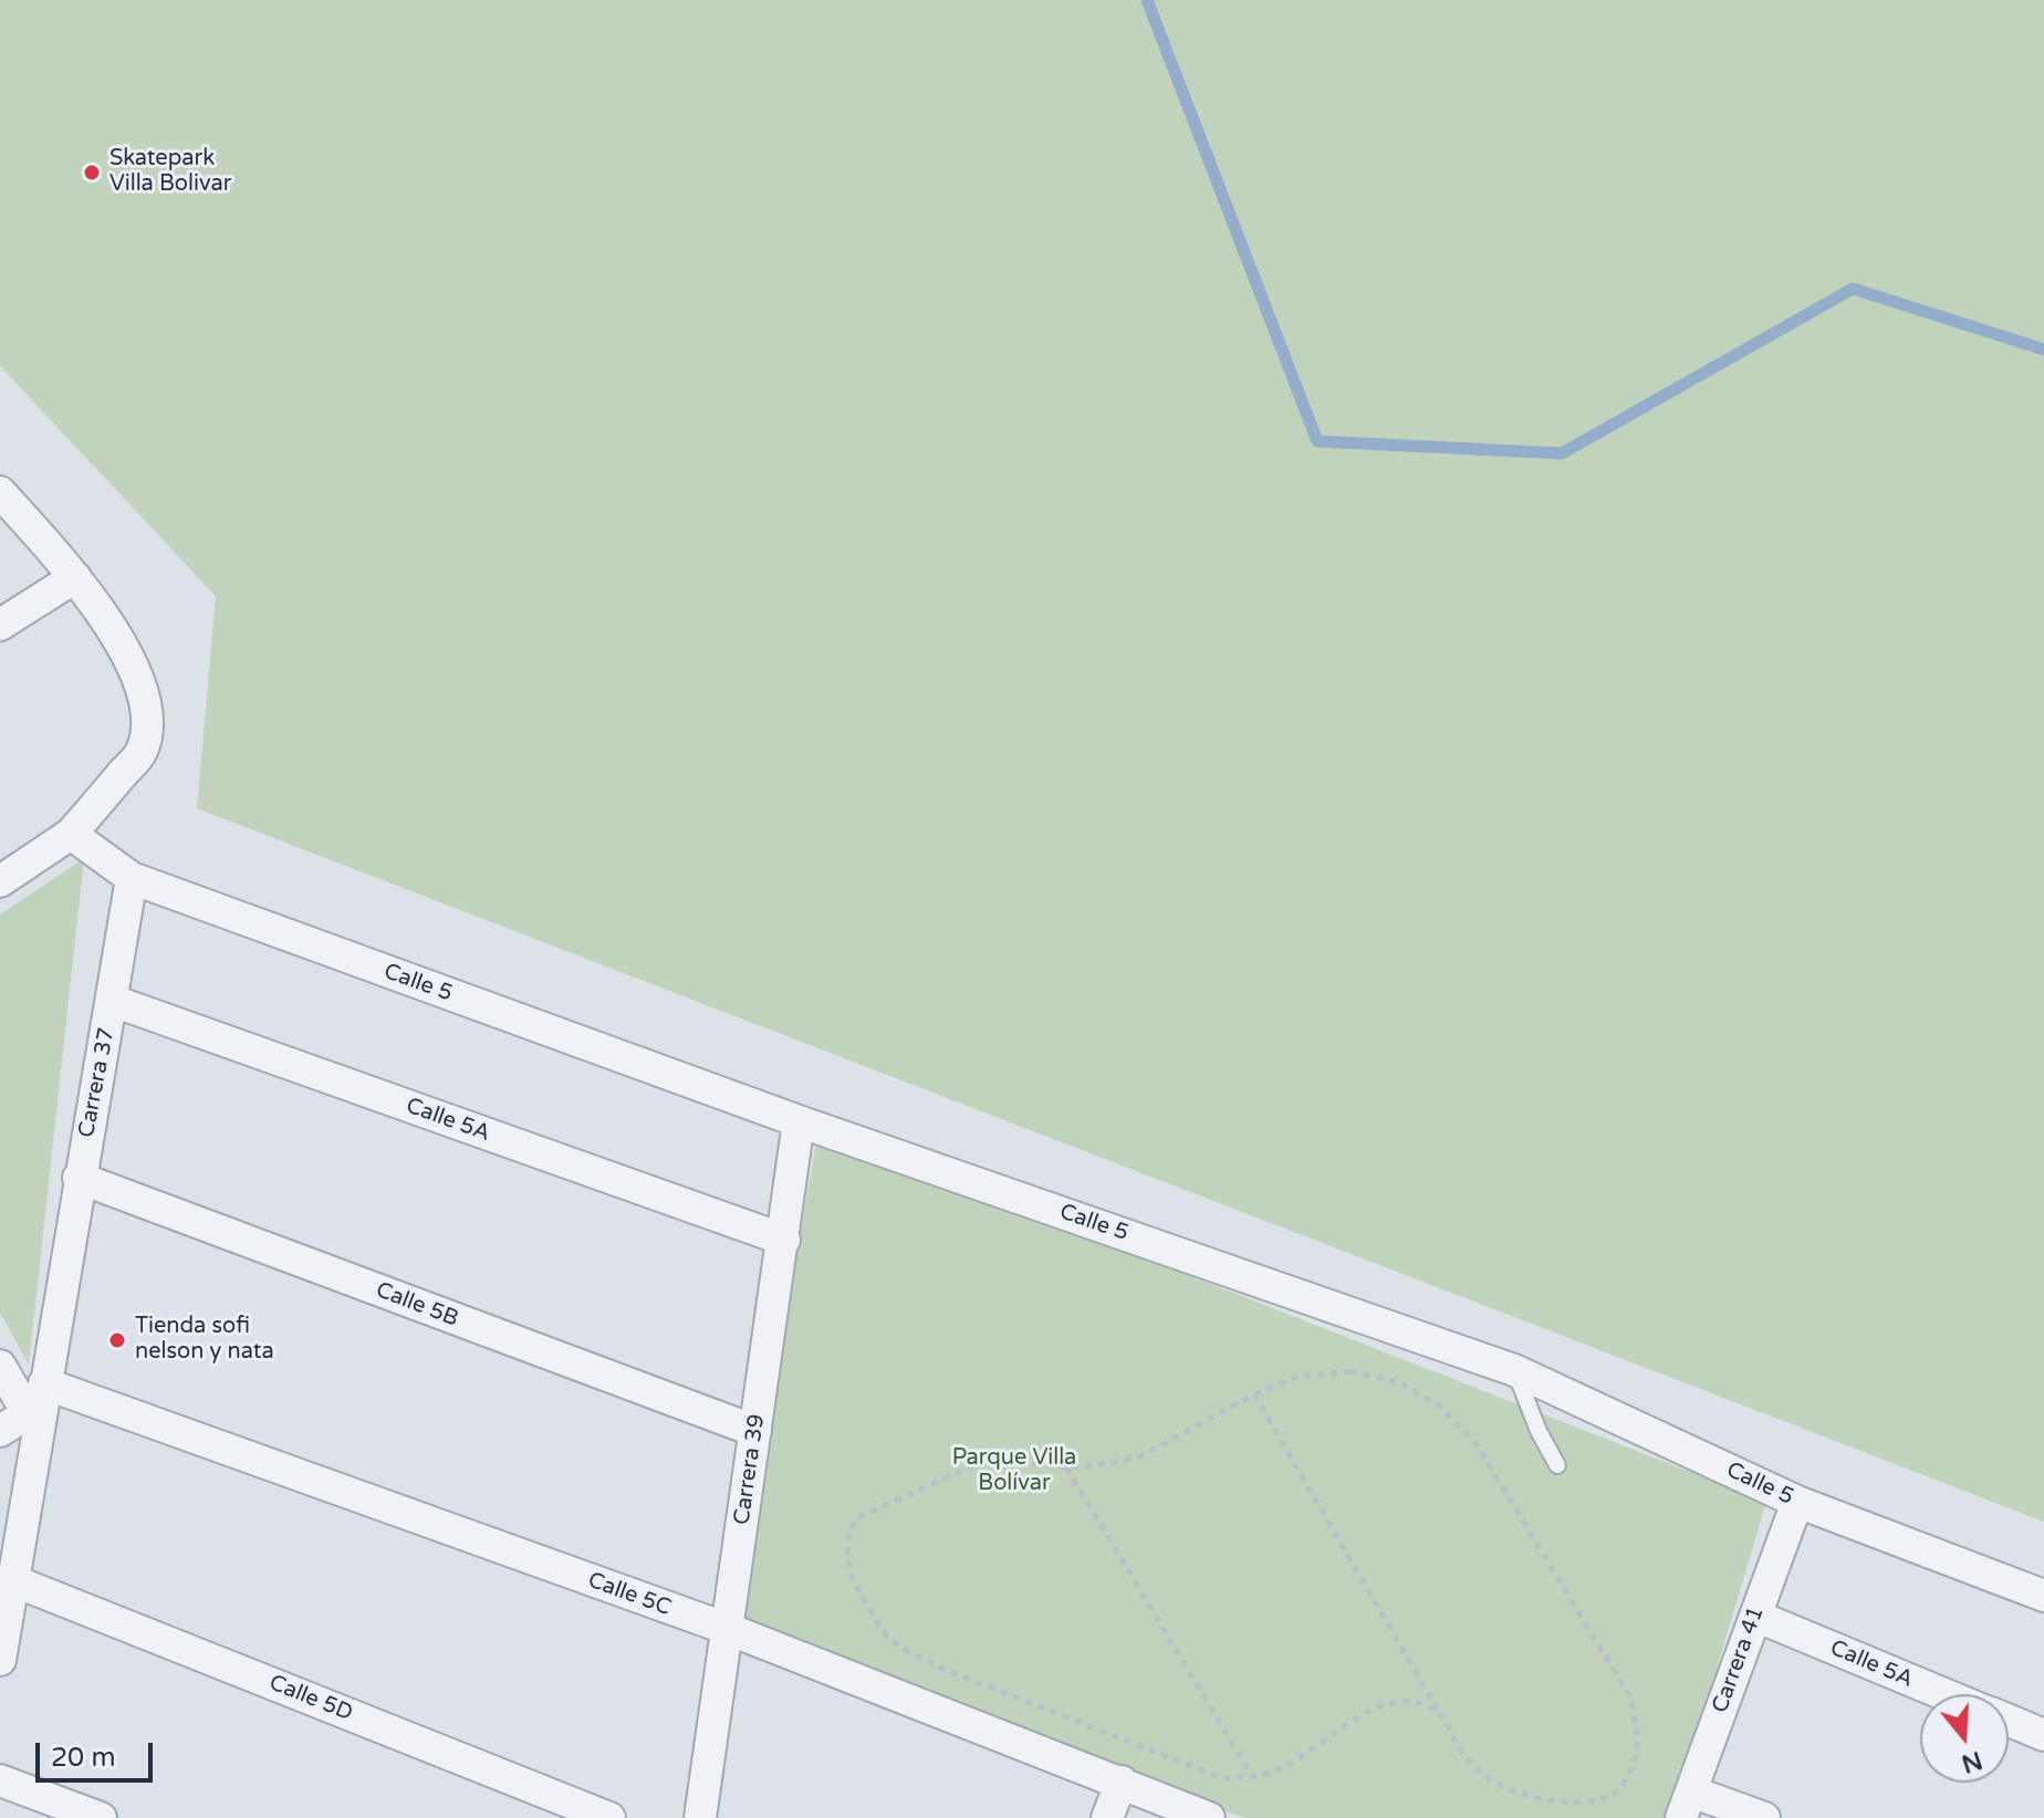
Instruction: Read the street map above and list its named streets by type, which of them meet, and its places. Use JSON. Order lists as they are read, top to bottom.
{
  "streets": {
    "street": [
      "Calle 5",
      "Carrera 37",
      "Calle 5A",
      "Calle 5B",
      "Carrera 39",
      "Calle 5C",
      "Carrera 41",
      "Calle 5D"
    ]
  },
  "crossings": [
    ["Calle 5", "Carrera 37"],
    ["Calle 5", "Carrera 39"],
    ["Calle 5", "Carrera 41"],
    ["Carrera 37", "Calle 5A"],
    ["Carrera 37", "Calle 5B"],
    ["Carrera 37", "Calle 5C"],
    ["Carrera 37", "Calle 5D"],
    ["Calle 5A", "Carrera 39"],
    ["Calle 5A", "Carrera 41"],
    ["Calle 5B", "Carrera 39"],
    ["Carrera 39", "Calle 5C"]
  ],
  "parks": ["Parque Villa Bolívar"],
  "places": ["Skatepark Villa Bolivar", "Tienda sofi nelson y nata"],
  "scale_bar": "20 m",
  "north": "bottom"
}
